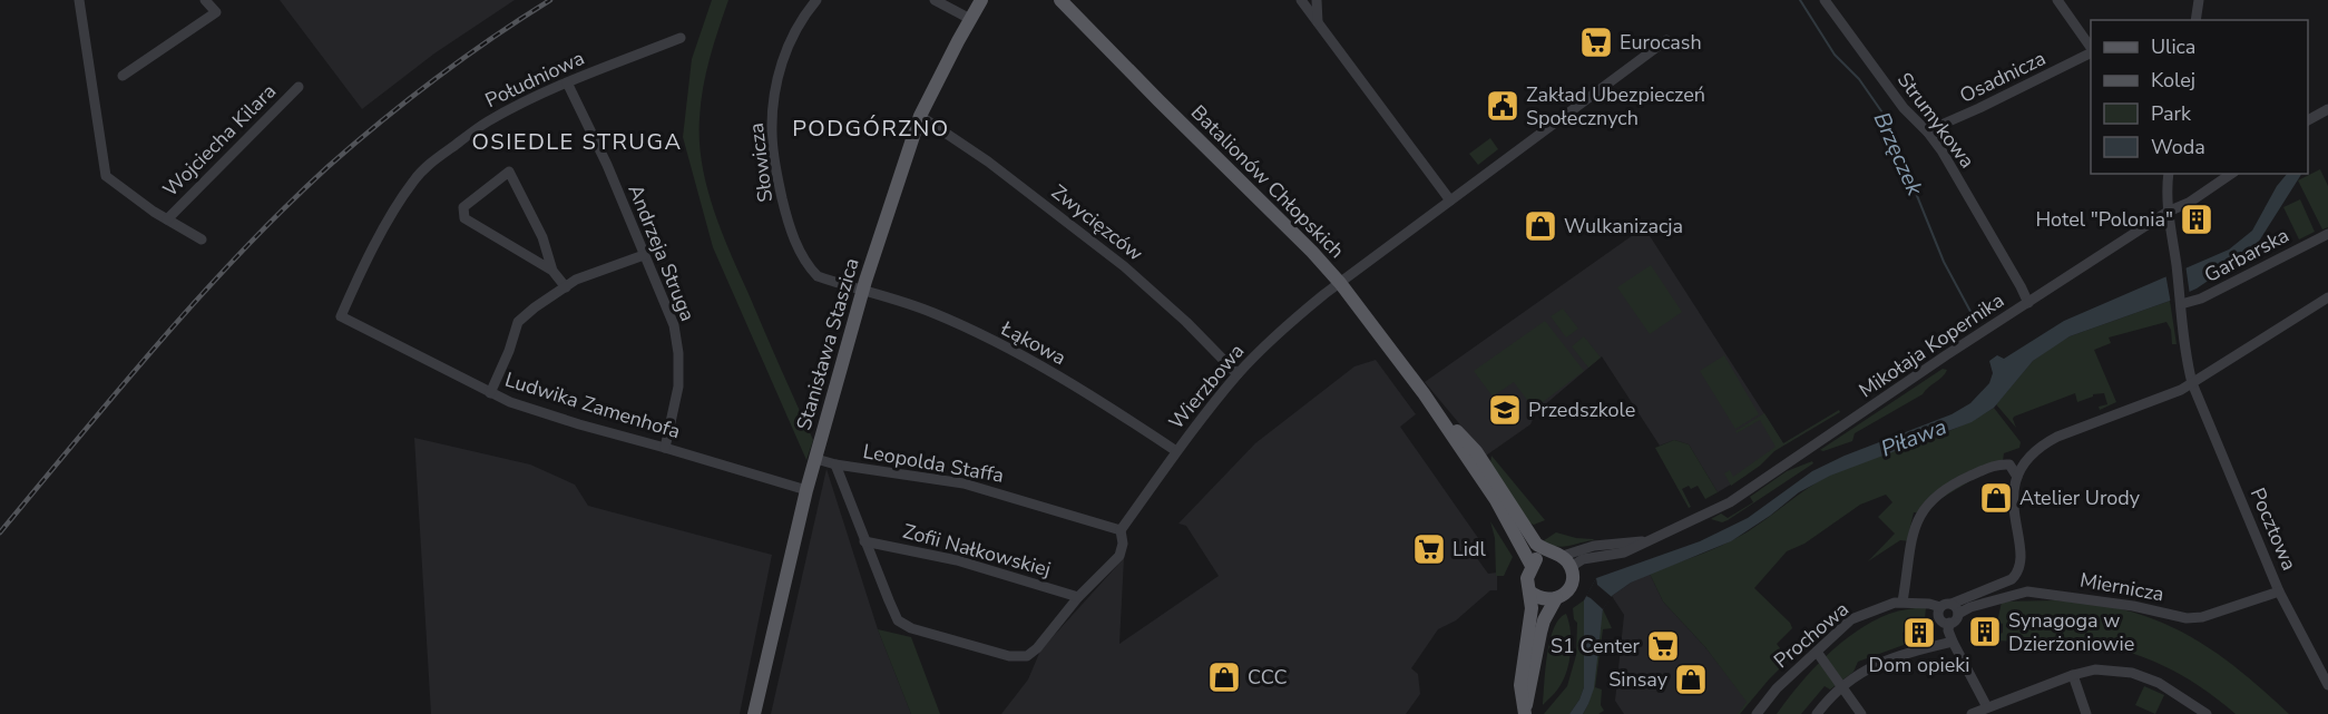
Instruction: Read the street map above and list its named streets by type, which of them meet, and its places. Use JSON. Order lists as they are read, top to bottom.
{
  "streets": {
    "main road": ["Batalionów Chłopskich", "Stanisława Staszica"],
    "street": [
      "Osadnicza",
      "Południowa",
      "Strumykowa",
      "Wojciecha Kilara",
      "Słowicza",
      "Zwycięzców",
      "Andrzeja Struga",
      "Garbarska",
      "Łąkowa",
      "Mikołaja Kopernika",
      "Wierzbowa",
      "Ludwika Zamenhofa",
      "Leopolda Staffa",
      "Pocztowa",
      "Zofii Nałkowskiej",
      "Miernicza",
      "Prochowa"
    ]
  },
  "crossings": [
    ["Osadnicza", "Strumykowa"],
    ["Południowa", "Andrzeja Struga"],
    ["Południowa", "Ludwika Zamenhofa"],
    ["Strumykowa", "Mikołaja Kopernika"],
    ["Słowicza", "Łąkowa"],
    ["Słowicza", "Stanisława Staszica"],
    ["Batalionów Chłopskich", "Mikołaja Kopernika"],
    ["Batalionów Chłopskich", "Wierzbowa"],
    ["Zwycięzców", "Stanisława Staszica"],
    ["Zwycięzców", "Wierzbowa"],
    ["Andrzeja Struga", "Ludwika Zamenhofa"],
    ["Garbarska", "Pocztowa"],
    ["Łąkowa", "Stanisława Staszica"],
    ["Łąkowa", "Wierzbowa"],
    ["Stanisława Staszica", "Ludwika Zamenhofa"],
    ["Stanisława Staszica", "Leopolda Staffa"],
    ["Mikołaja Kopernika", "Pocztowa"],
    ["Wierzbowa", "Leopolda Staffa"],
    ["Pocztowa", "Miernicza"],
    ["Miernicza", "Prochowa"]
  ],
  "districts": ["PODGÓRZNO", "OSIEDLE STRUGA"],
  "water": ["Brzęczek", "Piława"],
  "places": {
    "supermarket": ["Eurocash", "Lidl", "S1 Center"],
    "public building": ["Zakład Ubezpieczeń Społecznych"],
    "building": ["Hotel \"Polonia\"", "Synagoga w Dzierżoniowie", "Dom opieki"],
    "shop": [
      "Wulkanizacja",
      "Atelier Urody",
      "CCC",
      "Sinsay"
    ],
    "school or university": ["Przedszkole"]
  },
  "legend": [
    "Ulica",
    "Kolej",
    "Park",
    "Woda"
  ]
}
